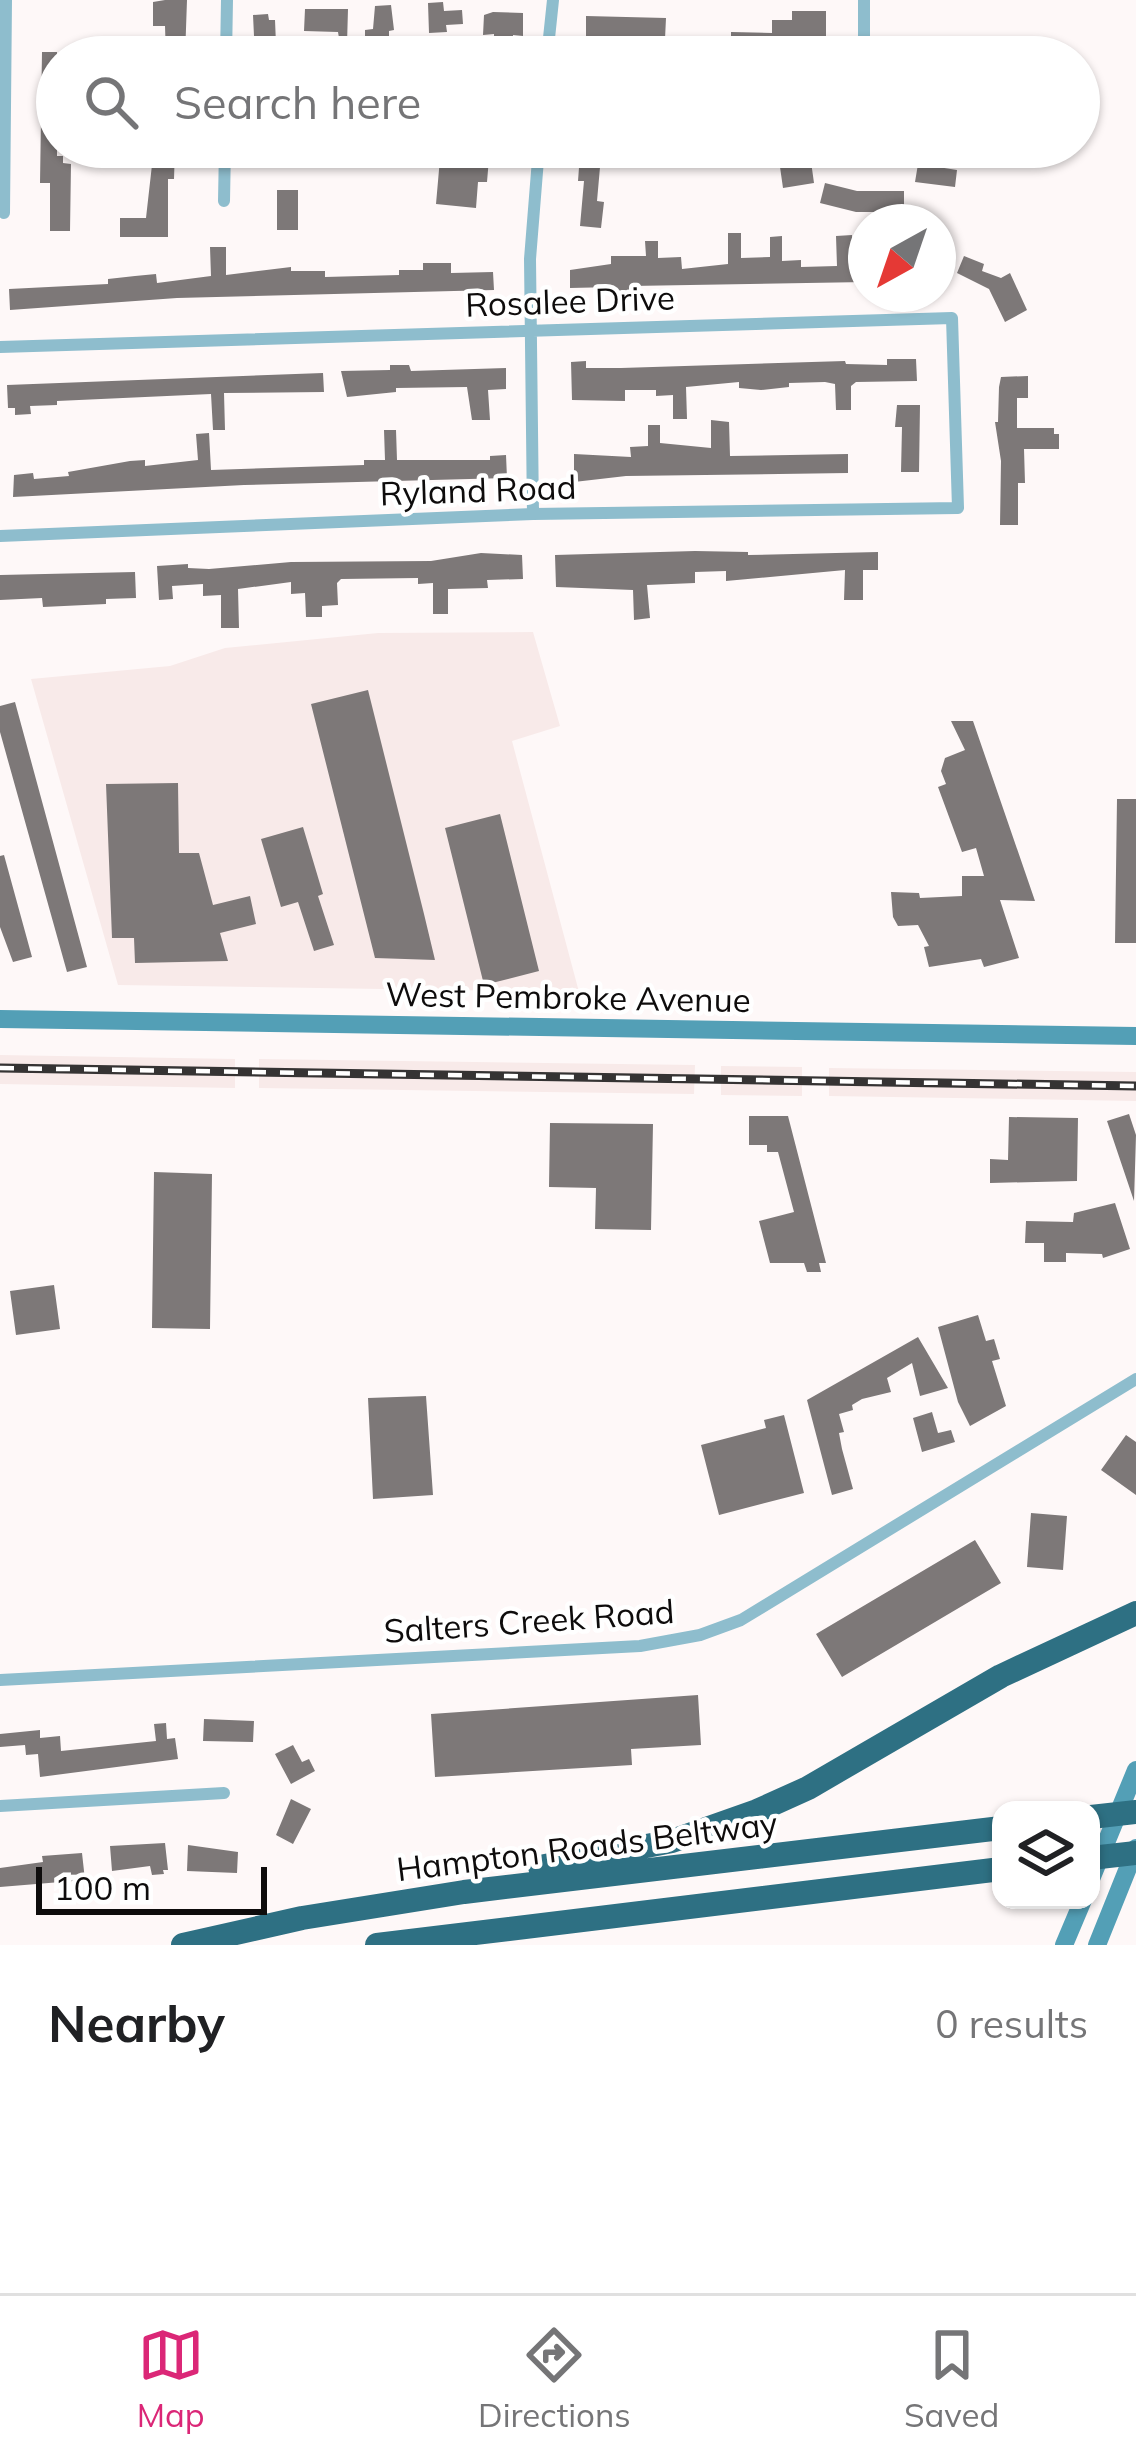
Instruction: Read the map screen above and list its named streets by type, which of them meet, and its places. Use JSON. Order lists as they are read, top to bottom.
{
  "streets": {
    "highway": ["Hampton Roads Beltway"],
    "main road": ["West Pembroke Avenue"],
    "street": ["Rosalee Drive", "Ryland Road", "Salters Creek Road"]
  },
  "crossings": [
    ["Rosalee Drive", "Ryland Road"]
  ],
  "scale_bar": "100 m",
  "north": "bottom left",
  "page": {
    "search": "Search here",
    "scale": "100 m",
    "heading": ["Nearby", "0 results"],
    "nav": ["Map", "Directions", "Saved"]
  }
}
